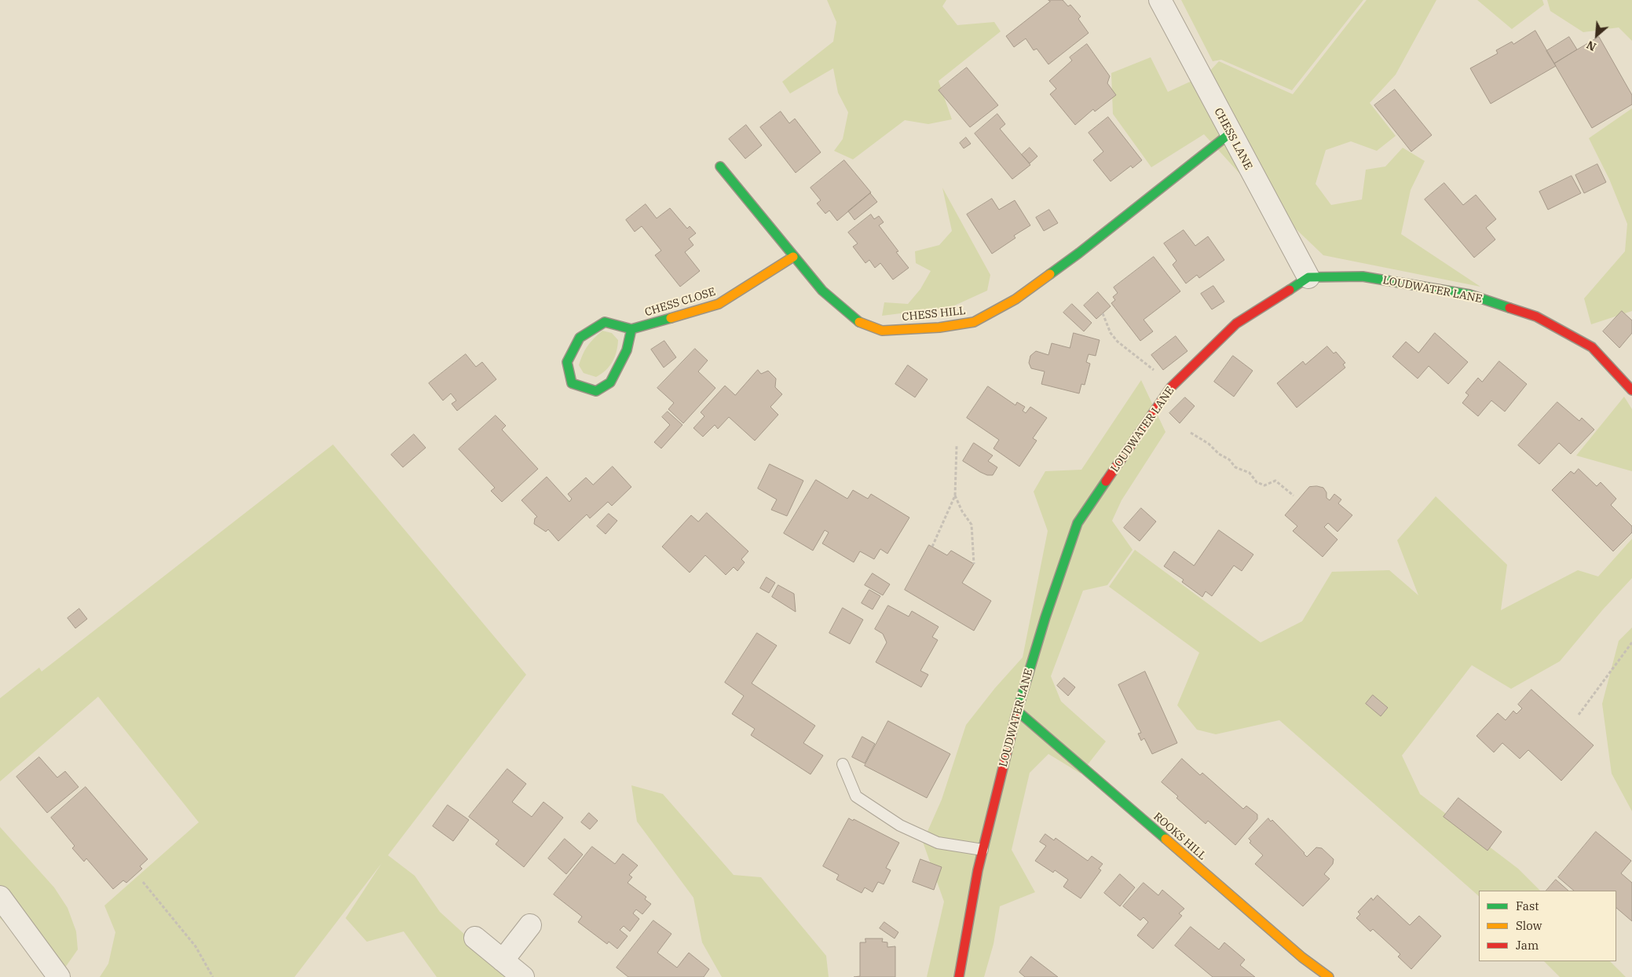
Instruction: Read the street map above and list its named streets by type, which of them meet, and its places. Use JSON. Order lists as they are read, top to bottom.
{
  "streets": {
    "street": [
      "CHESS LANE",
      "LOUDWATER LANE",
      "CHESS CLOSE",
      "CHESS HILL",
      "ROOKS HILL"
    ]
  },
  "crossings": [
    ["CHESS LANE", "LOUDWATER LANE"],
    ["CHESS LANE", "CHESS HILL"],
    ["LOUDWATER LANE", "ROOKS HILL"],
    ["CHESS CLOSE", "CHESS HILL"]
  ],
  "legend": ["Fast", "Slow", "Jam"],
  "north": "bottom left"
}
